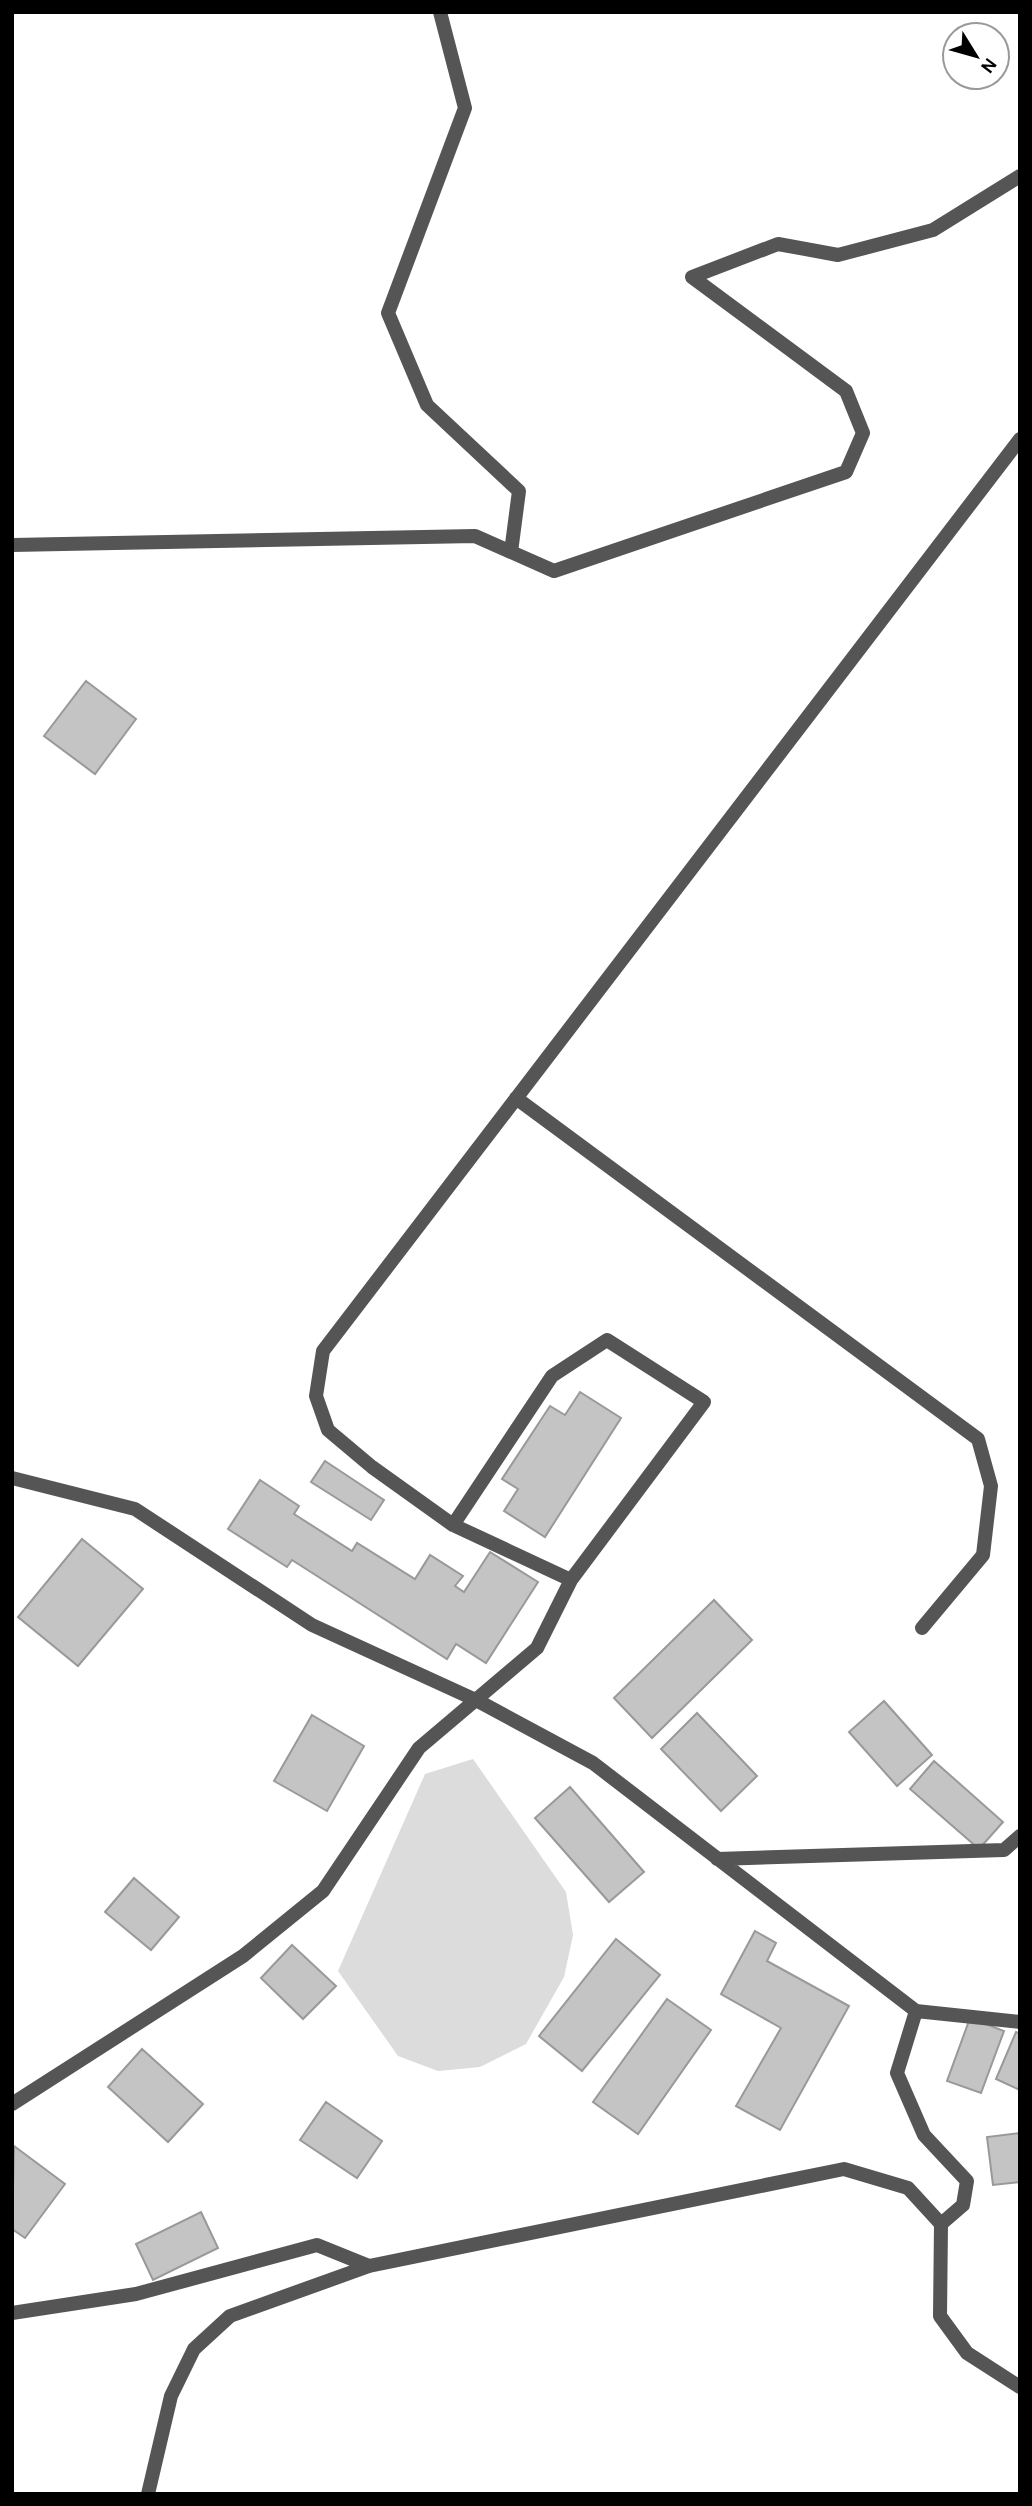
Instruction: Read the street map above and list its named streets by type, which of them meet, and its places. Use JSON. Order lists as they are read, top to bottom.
{
  "north": "bottom right"
}
